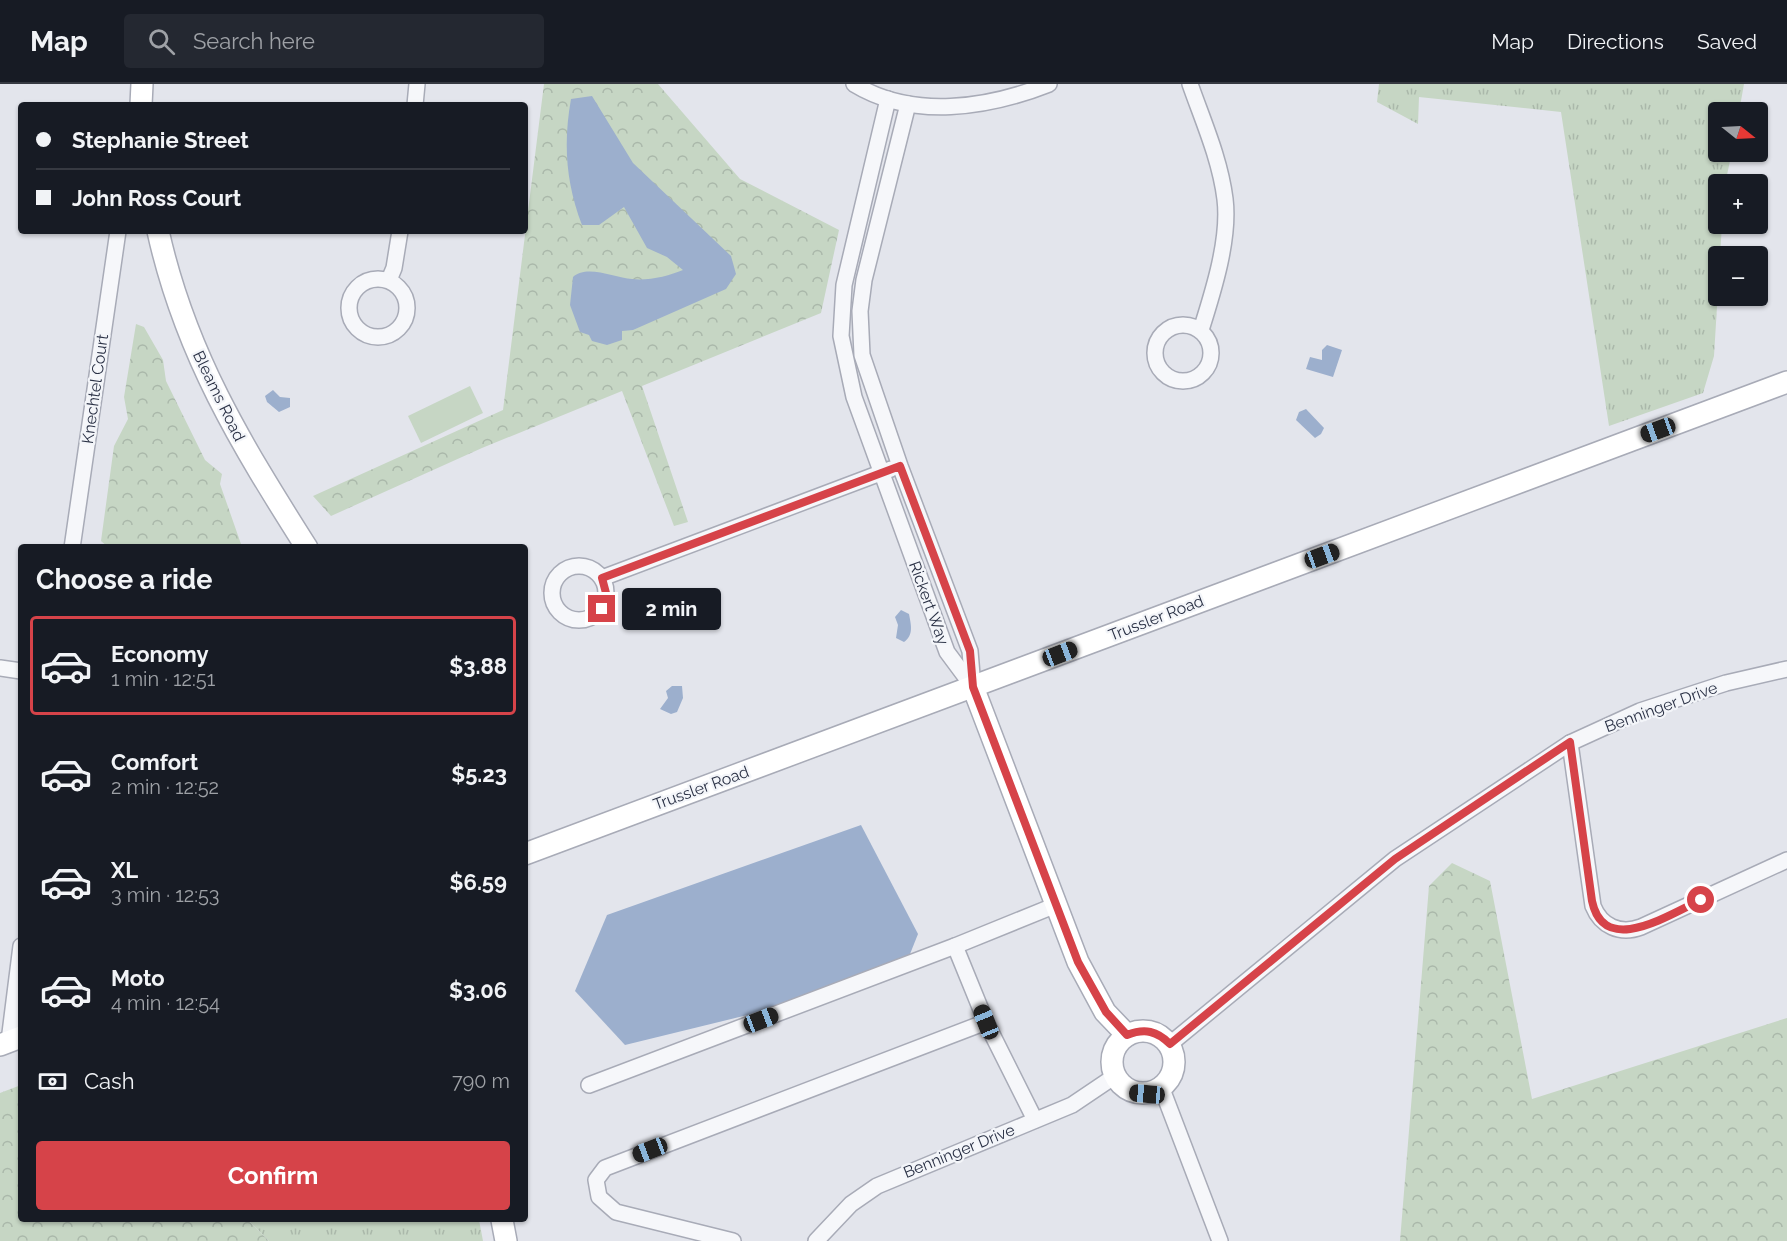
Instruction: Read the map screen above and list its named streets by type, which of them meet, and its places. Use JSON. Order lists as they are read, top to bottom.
{
  "streets": {
    "main road": ["Bleams Road", "Trussler Road"],
    "street": ["Knechtel Court", "Rickert Way", "Benninger Drive"]
  },
  "crossings": [
    ["Rickert Way", "Trussler Road"]
  ],
  "north": "right",
  "page": {
    "header": "Map",
    "search": "Search here",
    "nav": ["Map", "Directions", "Saved"],
    "map_buttons": ["+", "−"],
    "banner": ["Stephanie Street", "John Ross Court"],
    "heading": "Choose a ride",
    "bubble": "2 min",
    "list": [
      {
        "name": "Economy",
        "note": "1 min · 12:51",
        "value": "$3.88"
      },
      {
        "name": "Comfort",
        "note": "2 min · 12:52",
        "value": "$5.23"
      },
      {
        "name": "XL",
        "note": "3 min · 12:53",
        "value": "$6.59"
      },
      {
        "name": "Moto",
        "note": "4 min · 12:54",
        "value": "$3.06"
      }
    ],
    "pay": ["Cash", "790 m"],
    "buttons": "Confirm"
  }
}
